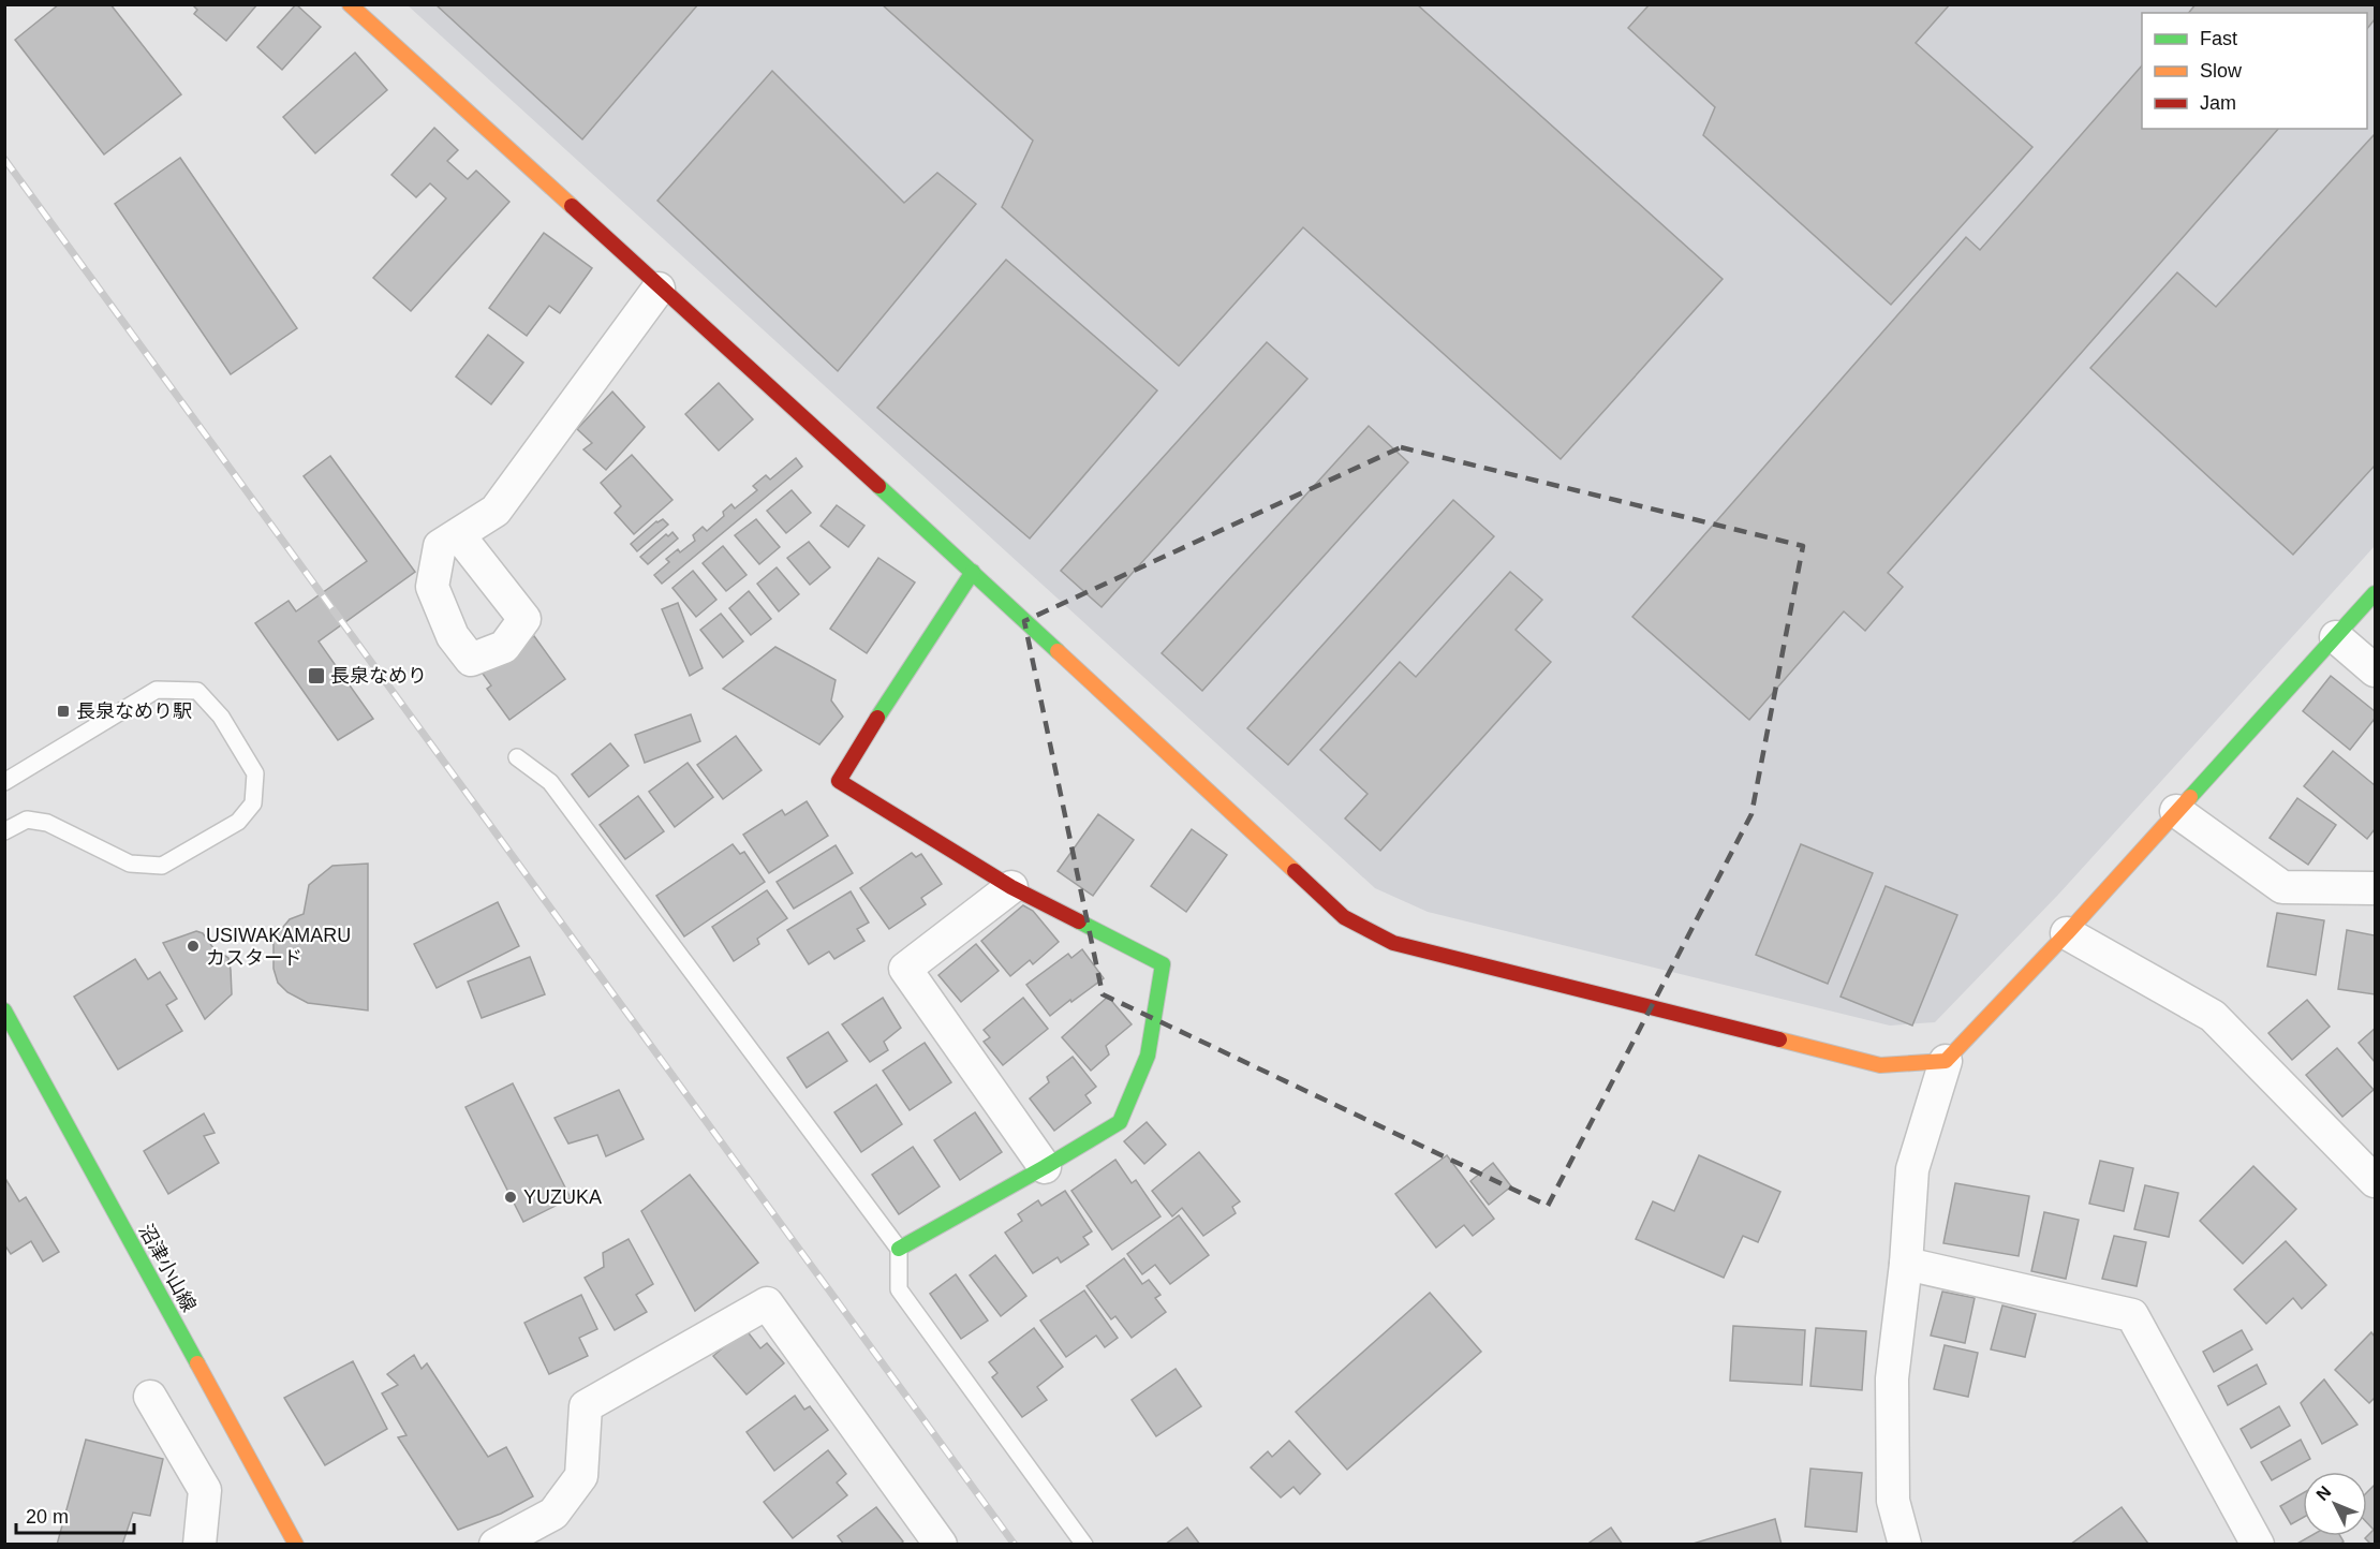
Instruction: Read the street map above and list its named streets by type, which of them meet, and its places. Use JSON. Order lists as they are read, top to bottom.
{
  "streets": {
    "street": ["沼津小山線"]
  },
  "places": {
    "transit": ["長泉なめり", "長泉なめり駅"],
    "other": ["USIWAKAMARU カスタード", "YUZUKA"]
  },
  "legend": ["Fast", "Slow", "Jam"],
  "scale_bar": "20 m",
  "north": "top left"
}
